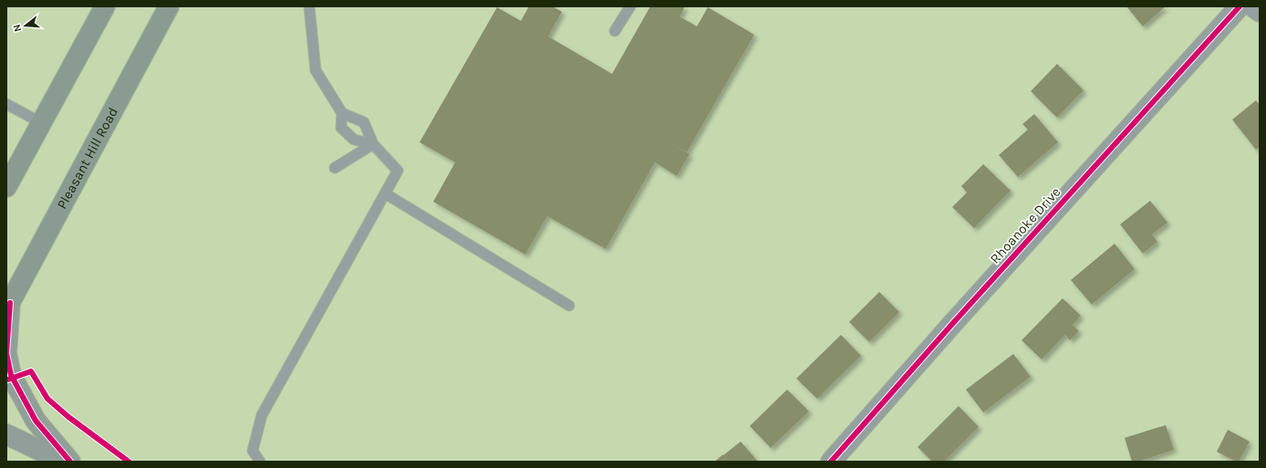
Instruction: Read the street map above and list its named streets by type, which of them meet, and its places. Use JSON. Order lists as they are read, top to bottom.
{
  "streets": {
    "highway": ["Pleasant Hill Road"],
    "street": ["Rhoanoke Drive"]
  },
  "north": "left"
}
